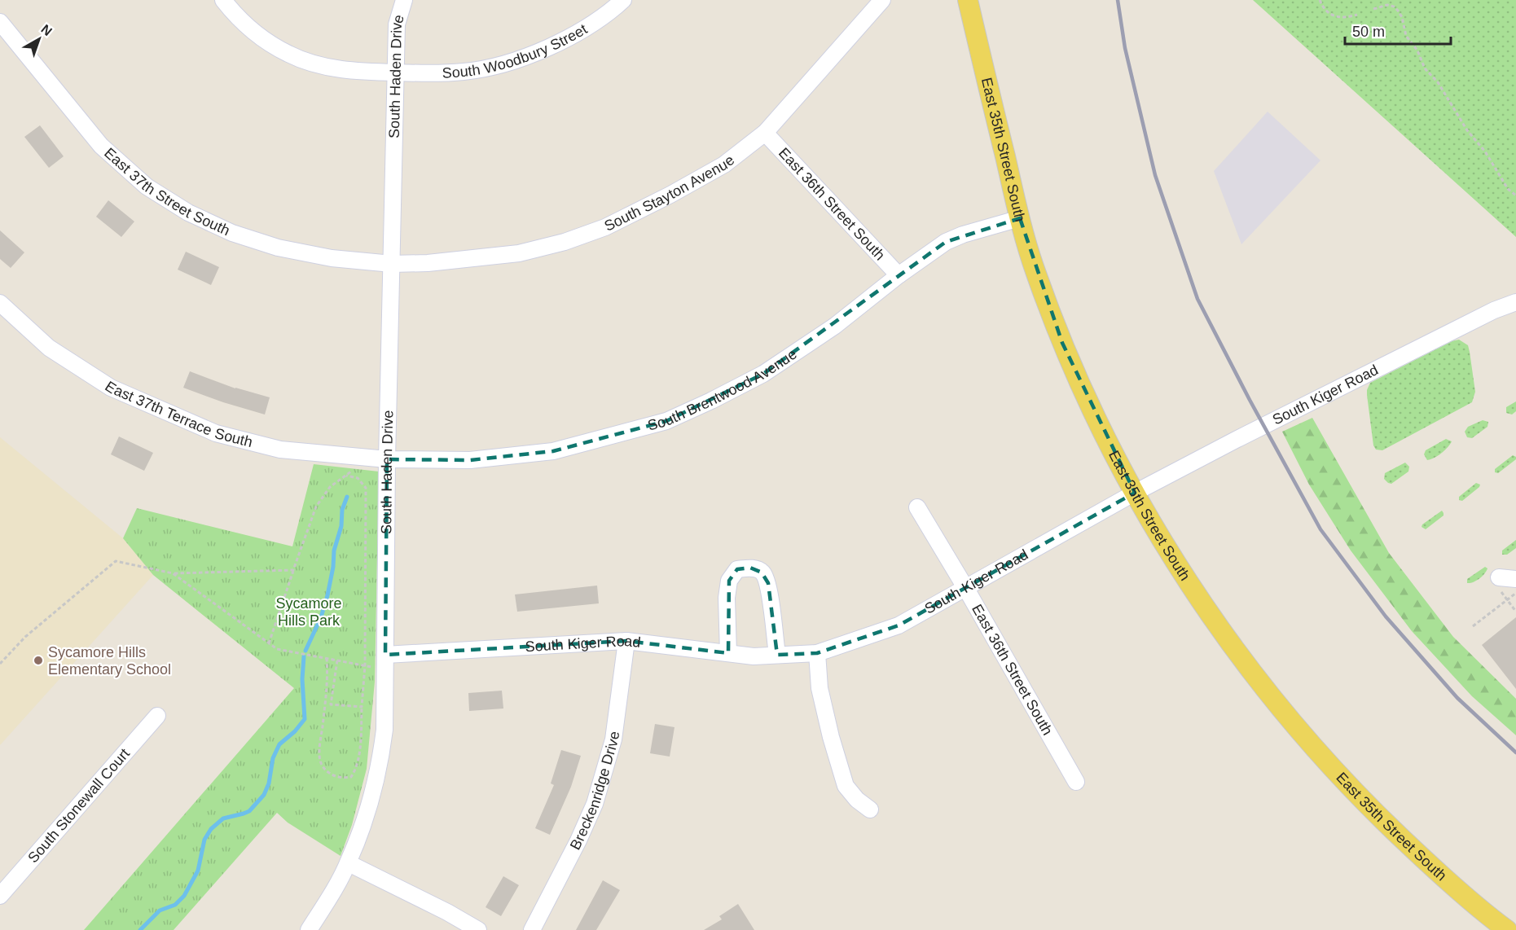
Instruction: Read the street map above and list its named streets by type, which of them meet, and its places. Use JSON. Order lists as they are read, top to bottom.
{
  "streets": {
    "main road": ["East 35th Street South"],
    "street": [
      "South Woodbury Street",
      "South Haden Drive",
      "East 37th Street South",
      "South Stayton Avenue",
      "East 36th Street South",
      "South Brentwood Avenue",
      "South Kiger Road",
      "East 37th Terrace South",
      "Breckenridge Drive",
      "South Stonewall Court"
    ]
  },
  "crossings": [
    ["South Woodbury Street", "South Haden Drive"],
    ["South Haden Drive", "East 37th Street South"],
    ["South Haden Drive", "South Stayton Avenue"],
    ["South Haden Drive", "South Brentwood Avenue"],
    ["South Haden Drive", "South Kiger Road"],
    ["South Haden Drive", "East 37th Terrace South"],
    ["East 35th Street South", "South Brentwood Avenue"],
    ["East 35th Street South", "South Kiger Road"],
    ["East 37th Street South", "South Stayton Avenue"],
    ["South Stayton Avenue", "East 36th Street South"],
    ["East 36th Street South", "South Brentwood Avenue"],
    ["East 36th Street South", "South Kiger Road"],
    ["South Brentwood Avenue", "East 37th Terrace South"],
    ["South Kiger Road", "Breckenridge Drive"]
  ],
  "parks": ["Sycamore Hills Park"],
  "places": ["Sycamore Hills Elementary School"],
  "scale_bar": "50 m",
  "north": "top right"
}
